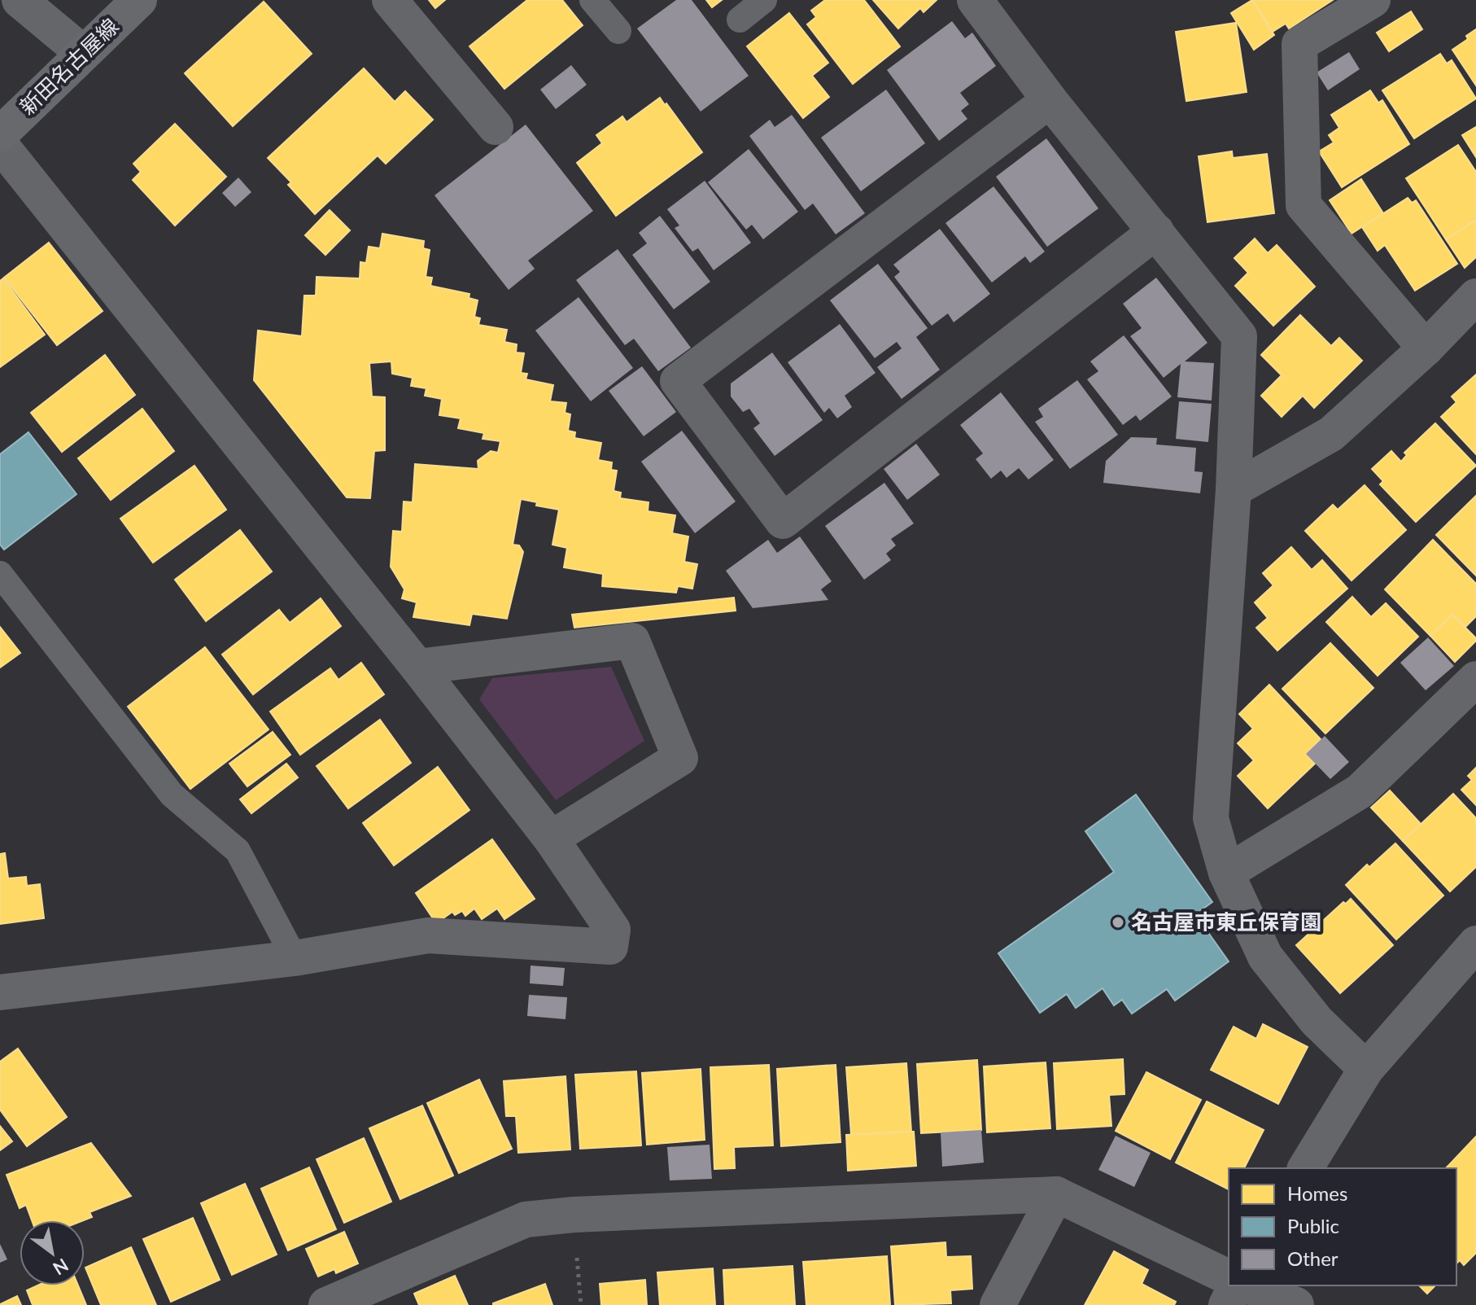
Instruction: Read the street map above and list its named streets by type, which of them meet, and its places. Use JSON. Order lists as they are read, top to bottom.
{
  "streets": {
    "main road": ["新田名古屋線"]
  },
  "places": ["名古屋市東丘保育園"],
  "legend": ["Homes", "Public", "Other"],
  "north": "bottom right"
}
